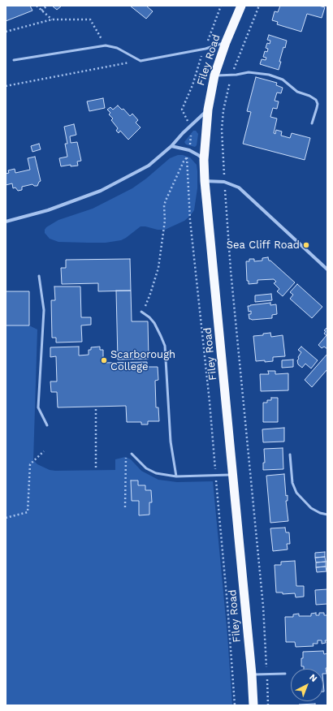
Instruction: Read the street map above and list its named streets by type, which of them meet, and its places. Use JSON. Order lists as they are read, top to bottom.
{
  "streets": {
    "highway": ["Filey Road"]
  },
  "places": ["Sea Cliff Road", "Scarborough College"],
  "north": "top right"
}
